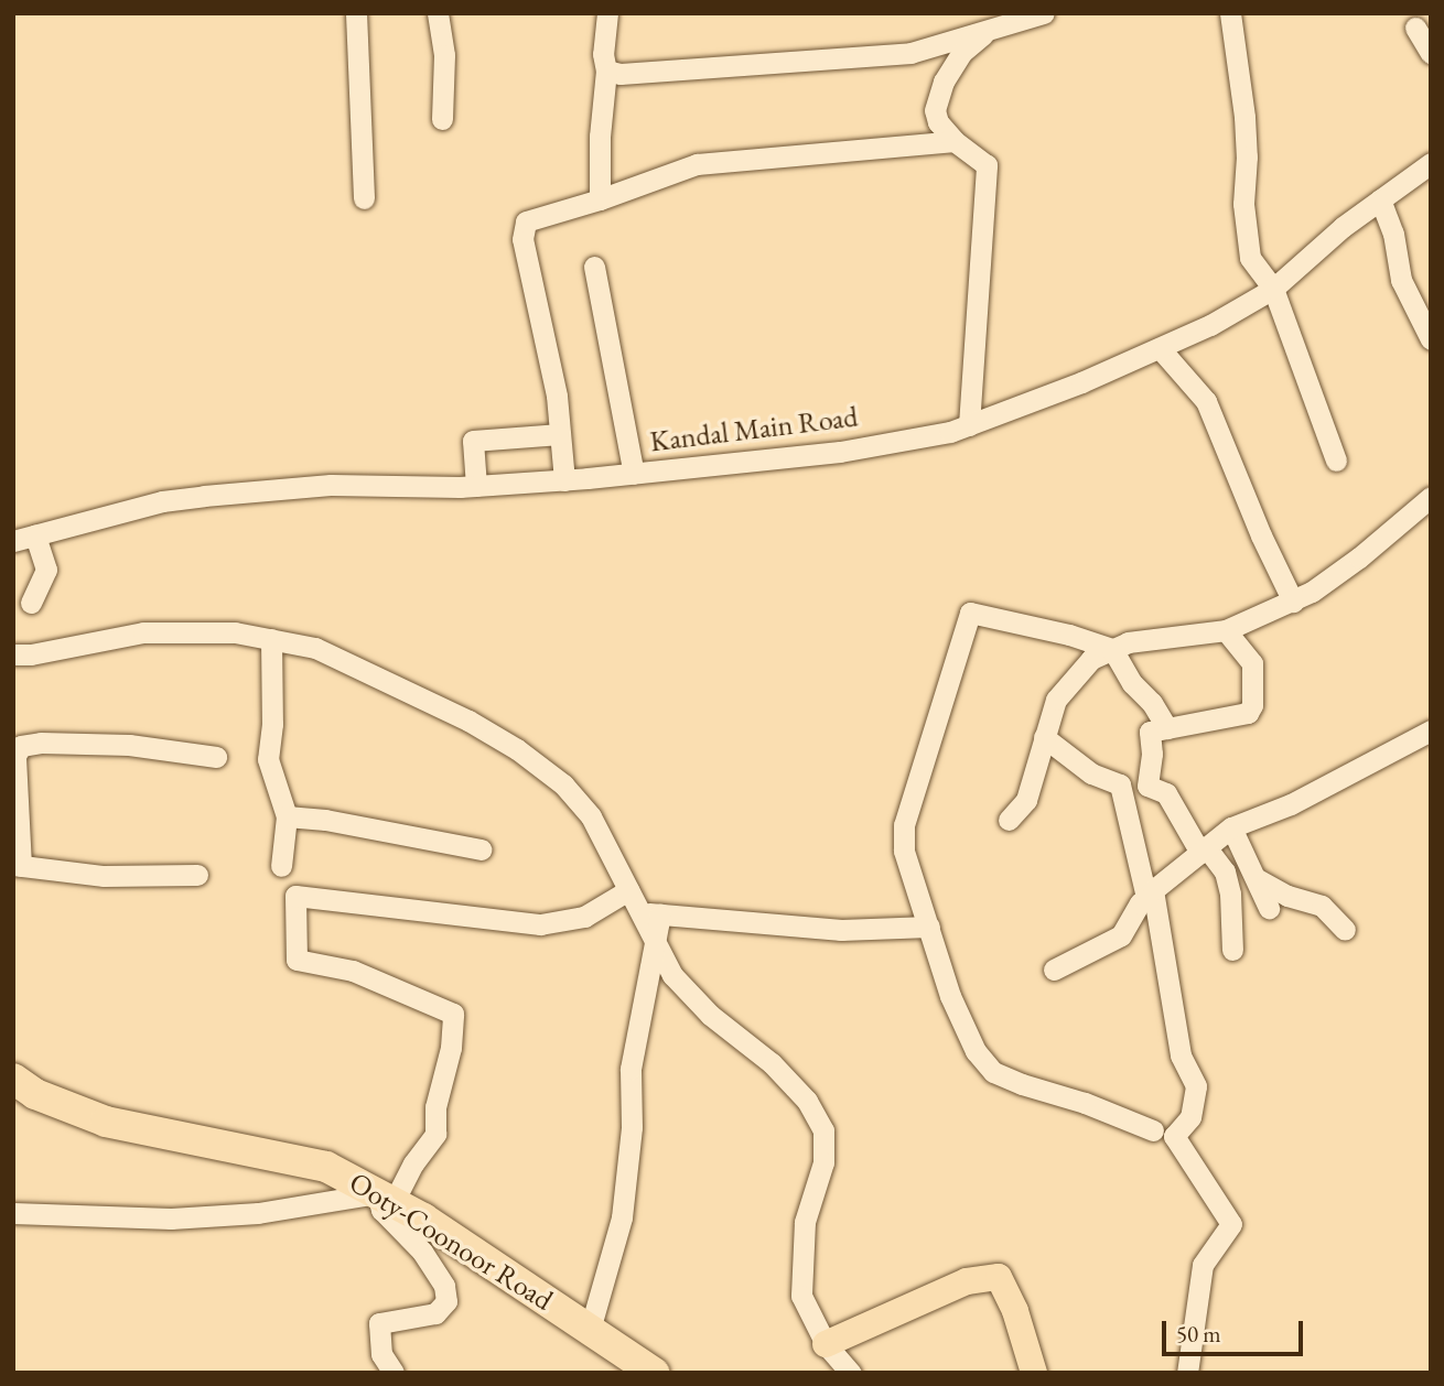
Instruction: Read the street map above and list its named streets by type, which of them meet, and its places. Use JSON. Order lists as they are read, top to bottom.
{
  "streets": {
    "highway": ["Ooty-Coonoor Road"],
    "street": ["Kandal Main Road"]
  },
  "scale_bar": "50 m"
}
